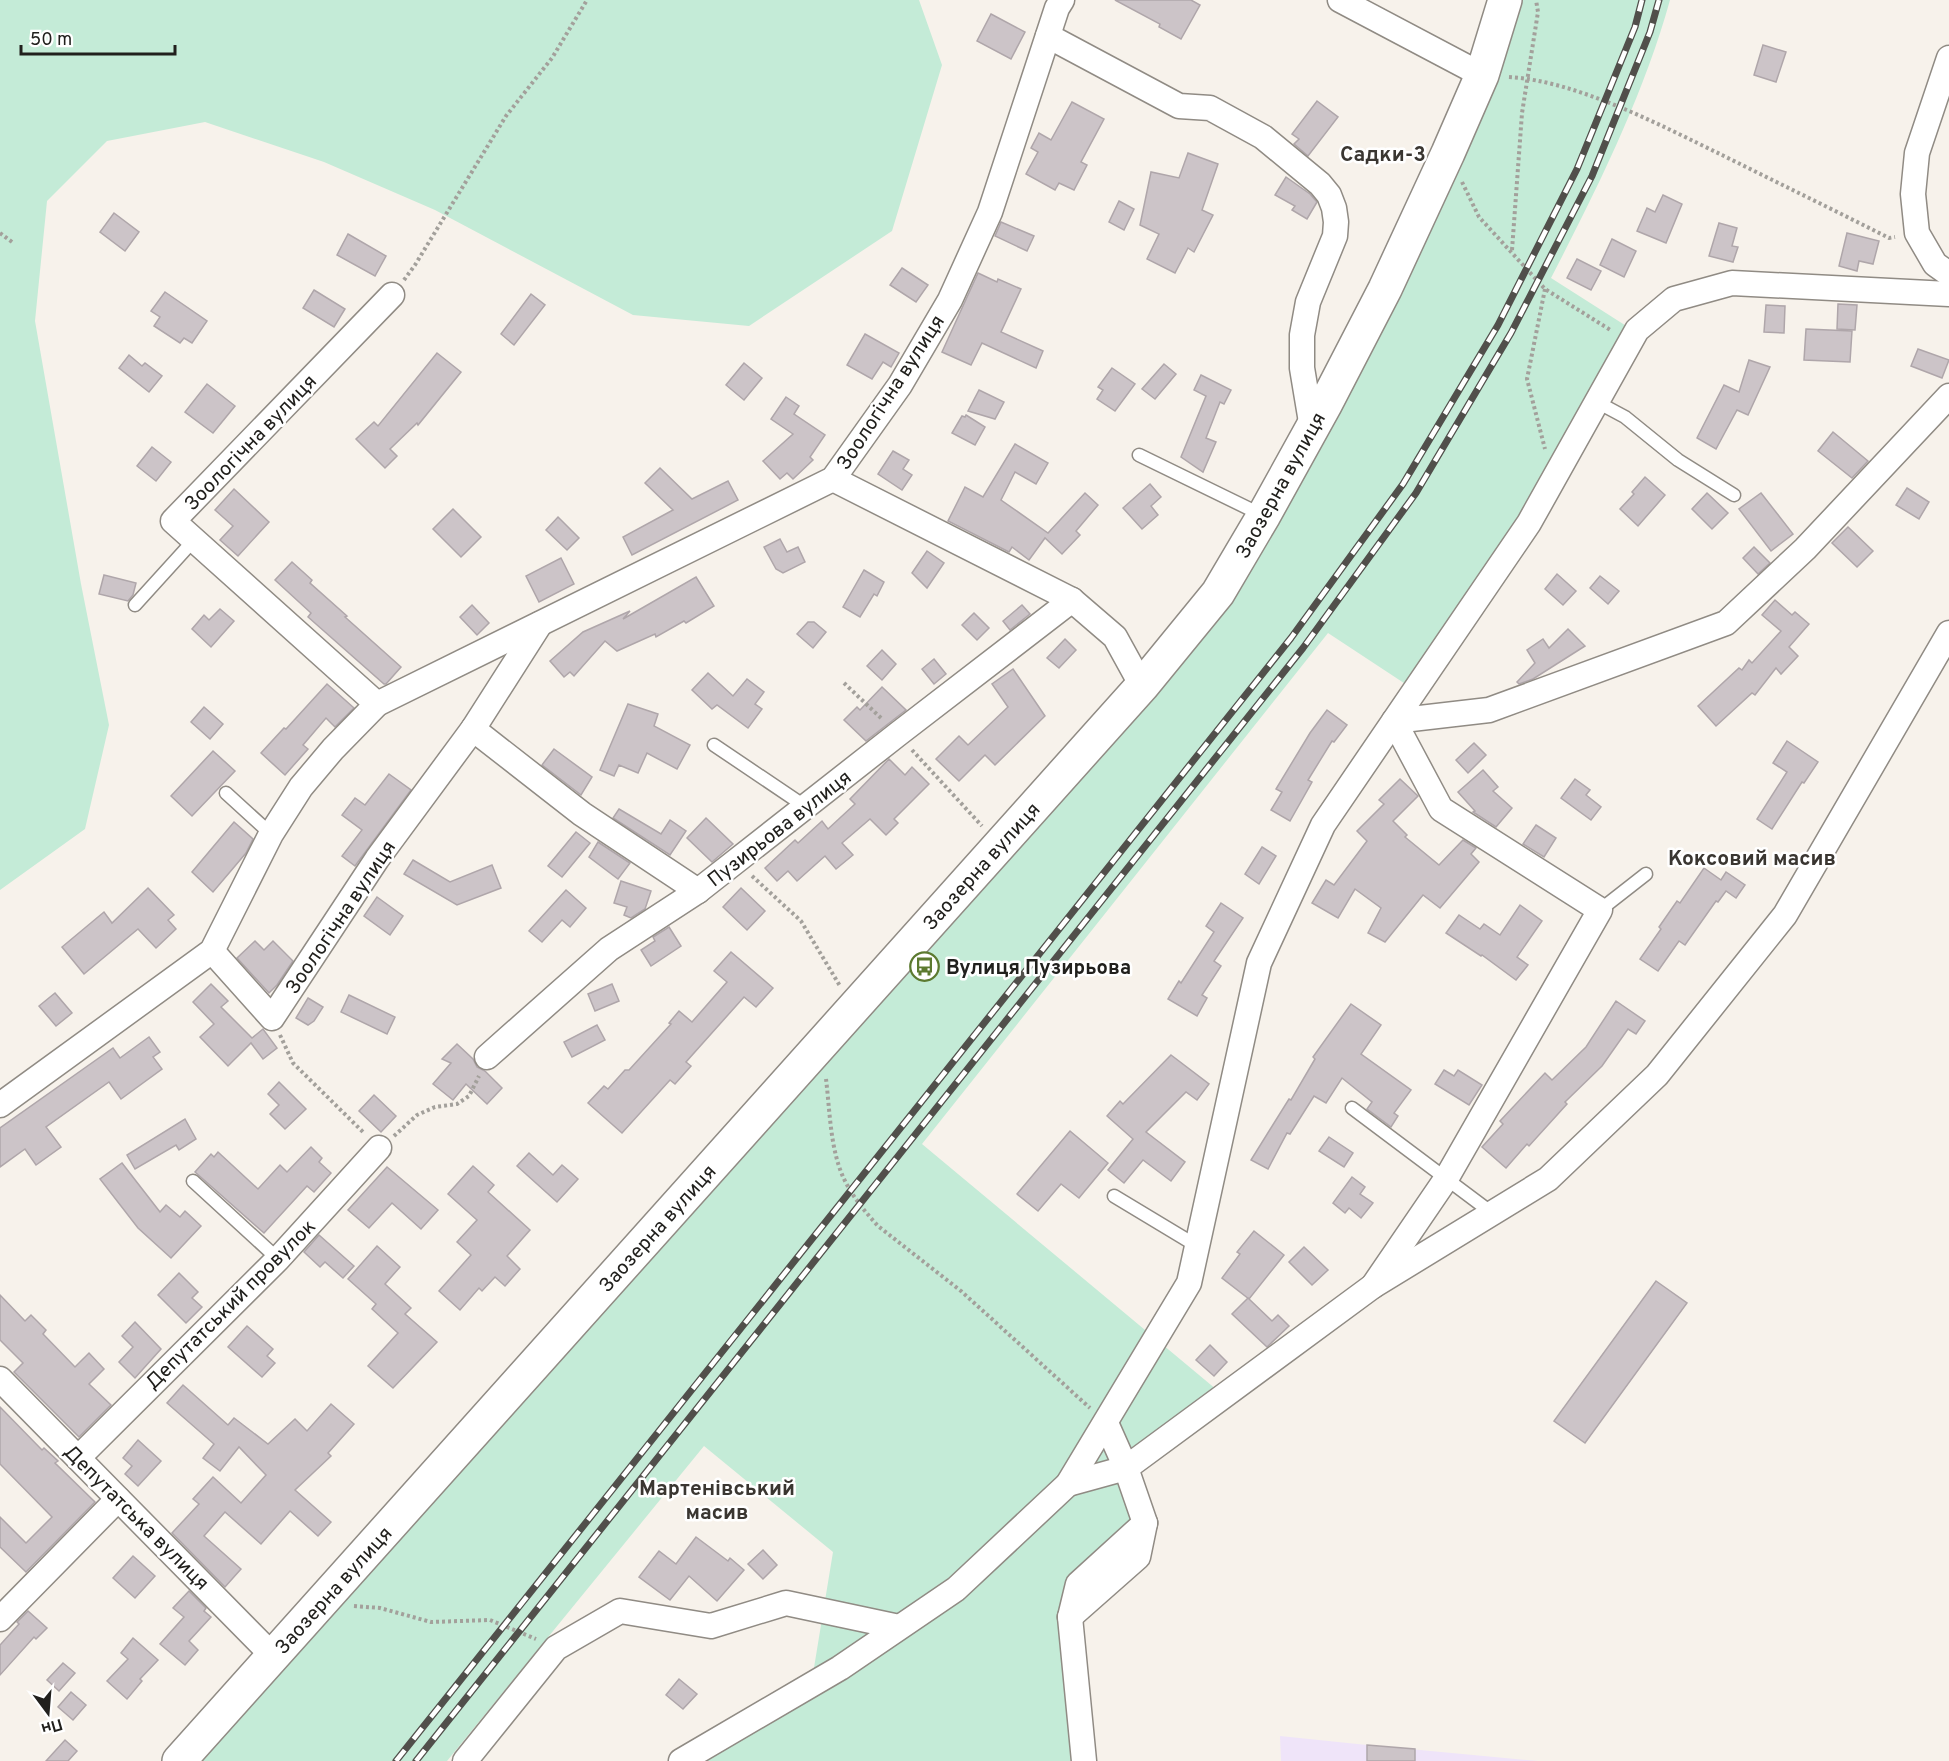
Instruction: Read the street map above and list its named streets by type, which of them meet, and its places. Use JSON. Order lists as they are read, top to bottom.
{
  "streets": {
    "street": [
      "Зоологічна вулиця",
      "Заозерна вулиця",
      "Пузирьова вулиця",
      "Депутатський провулок",
      "Депутатська вулиця"
    ]
  },
  "crossings": [
    ["Заозерна вулиця", "Депутатська вулиця"],
    ["Депутатський провулок", "Депутатська вулиця"]
  ],
  "districts": ["Садки-3", "Коксовий масив", "Мартенівський масив"],
  "places": {
    "bus stop": ["Вулиця Пузирьова"]
  },
  "scale_bar": "50 m",
  "north": "bottom"
}
